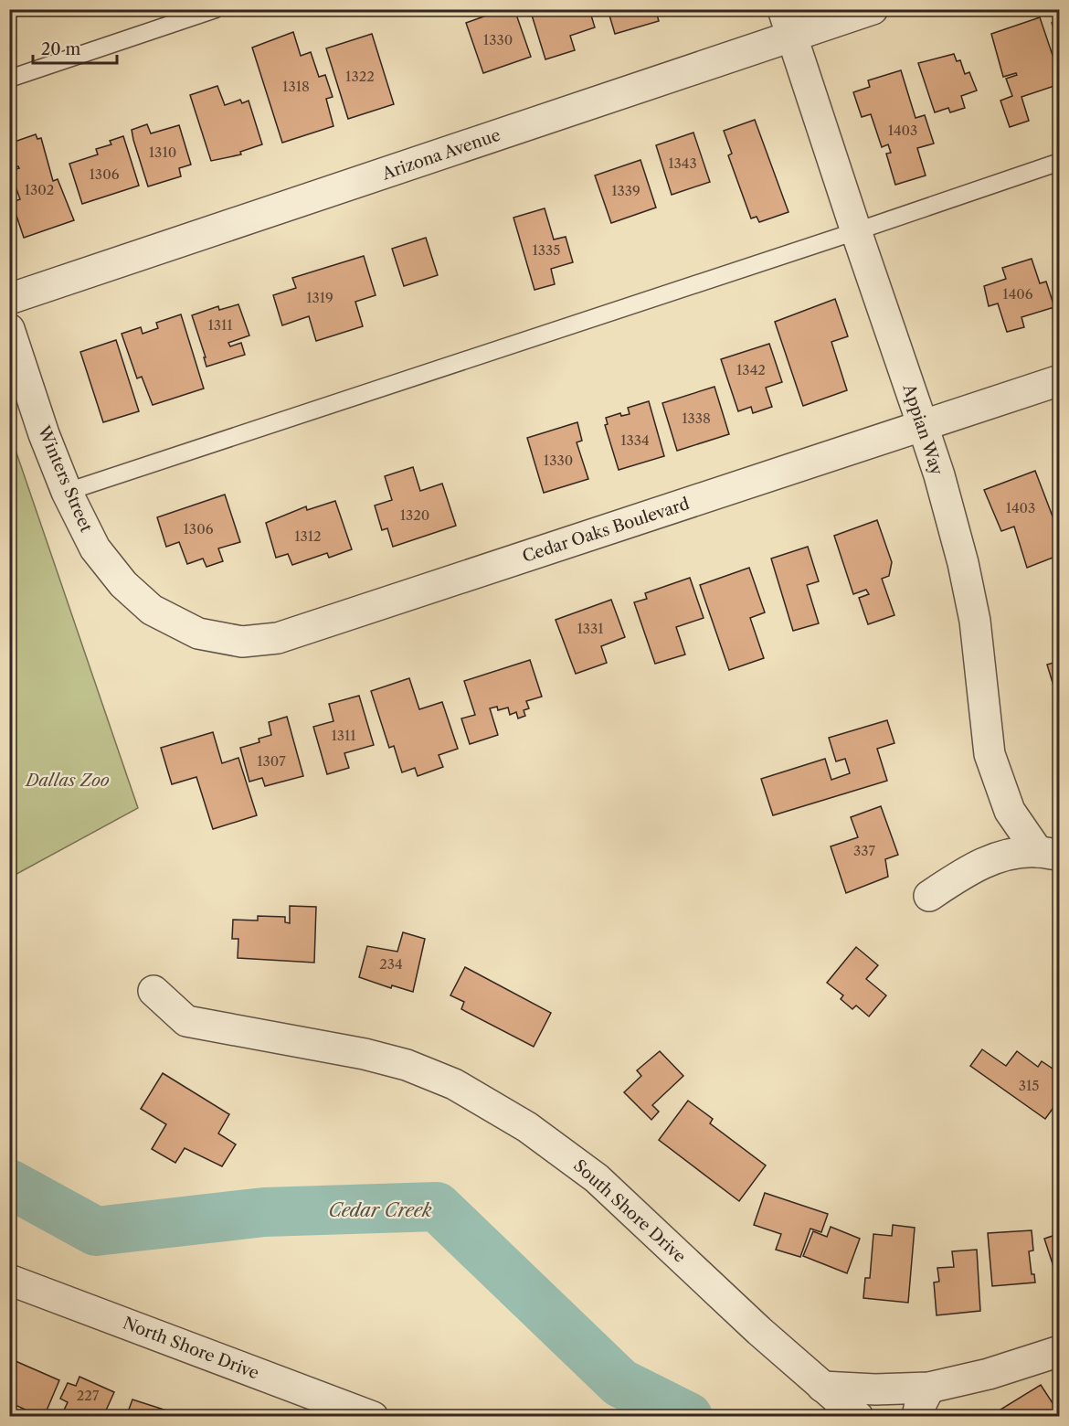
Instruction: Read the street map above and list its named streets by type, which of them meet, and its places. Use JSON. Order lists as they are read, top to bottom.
{
  "streets": {
    "street": [
      "Arizona Avenue",
      "Appian Way",
      "Winters Street",
      "Cedar Oaks Boulevard",
      "South Shore Drive",
      "North Shore Drive"
    ]
  },
  "crossings": [
    ["Arizona Avenue", "Appian Way"],
    ["Appian Way", "Cedar Oaks Boulevard"],
    ["Winters Street", "Cedar Oaks Boulevard"]
  ],
  "water": ["Cedar Creek"],
  "parks": ["Dallas Zoo"],
  "house_numbers": [
    "1330",
    "1322",
    "1318",
    "1403",
    "1310",
    "1343",
    "1306",
    "1302",
    "1339",
    "1335",
    "1406",
    "1319",
    "1311",
    "1342",
    "1338",
    "1334",
    "1330",
    "1403",
    "1320",
    "1306",
    "1312",
    "1331",
    "1311",
    "1307",
    "337",
    "234",
    "315",
    "227"
  ],
  "scale_bar": "20 m"
}
